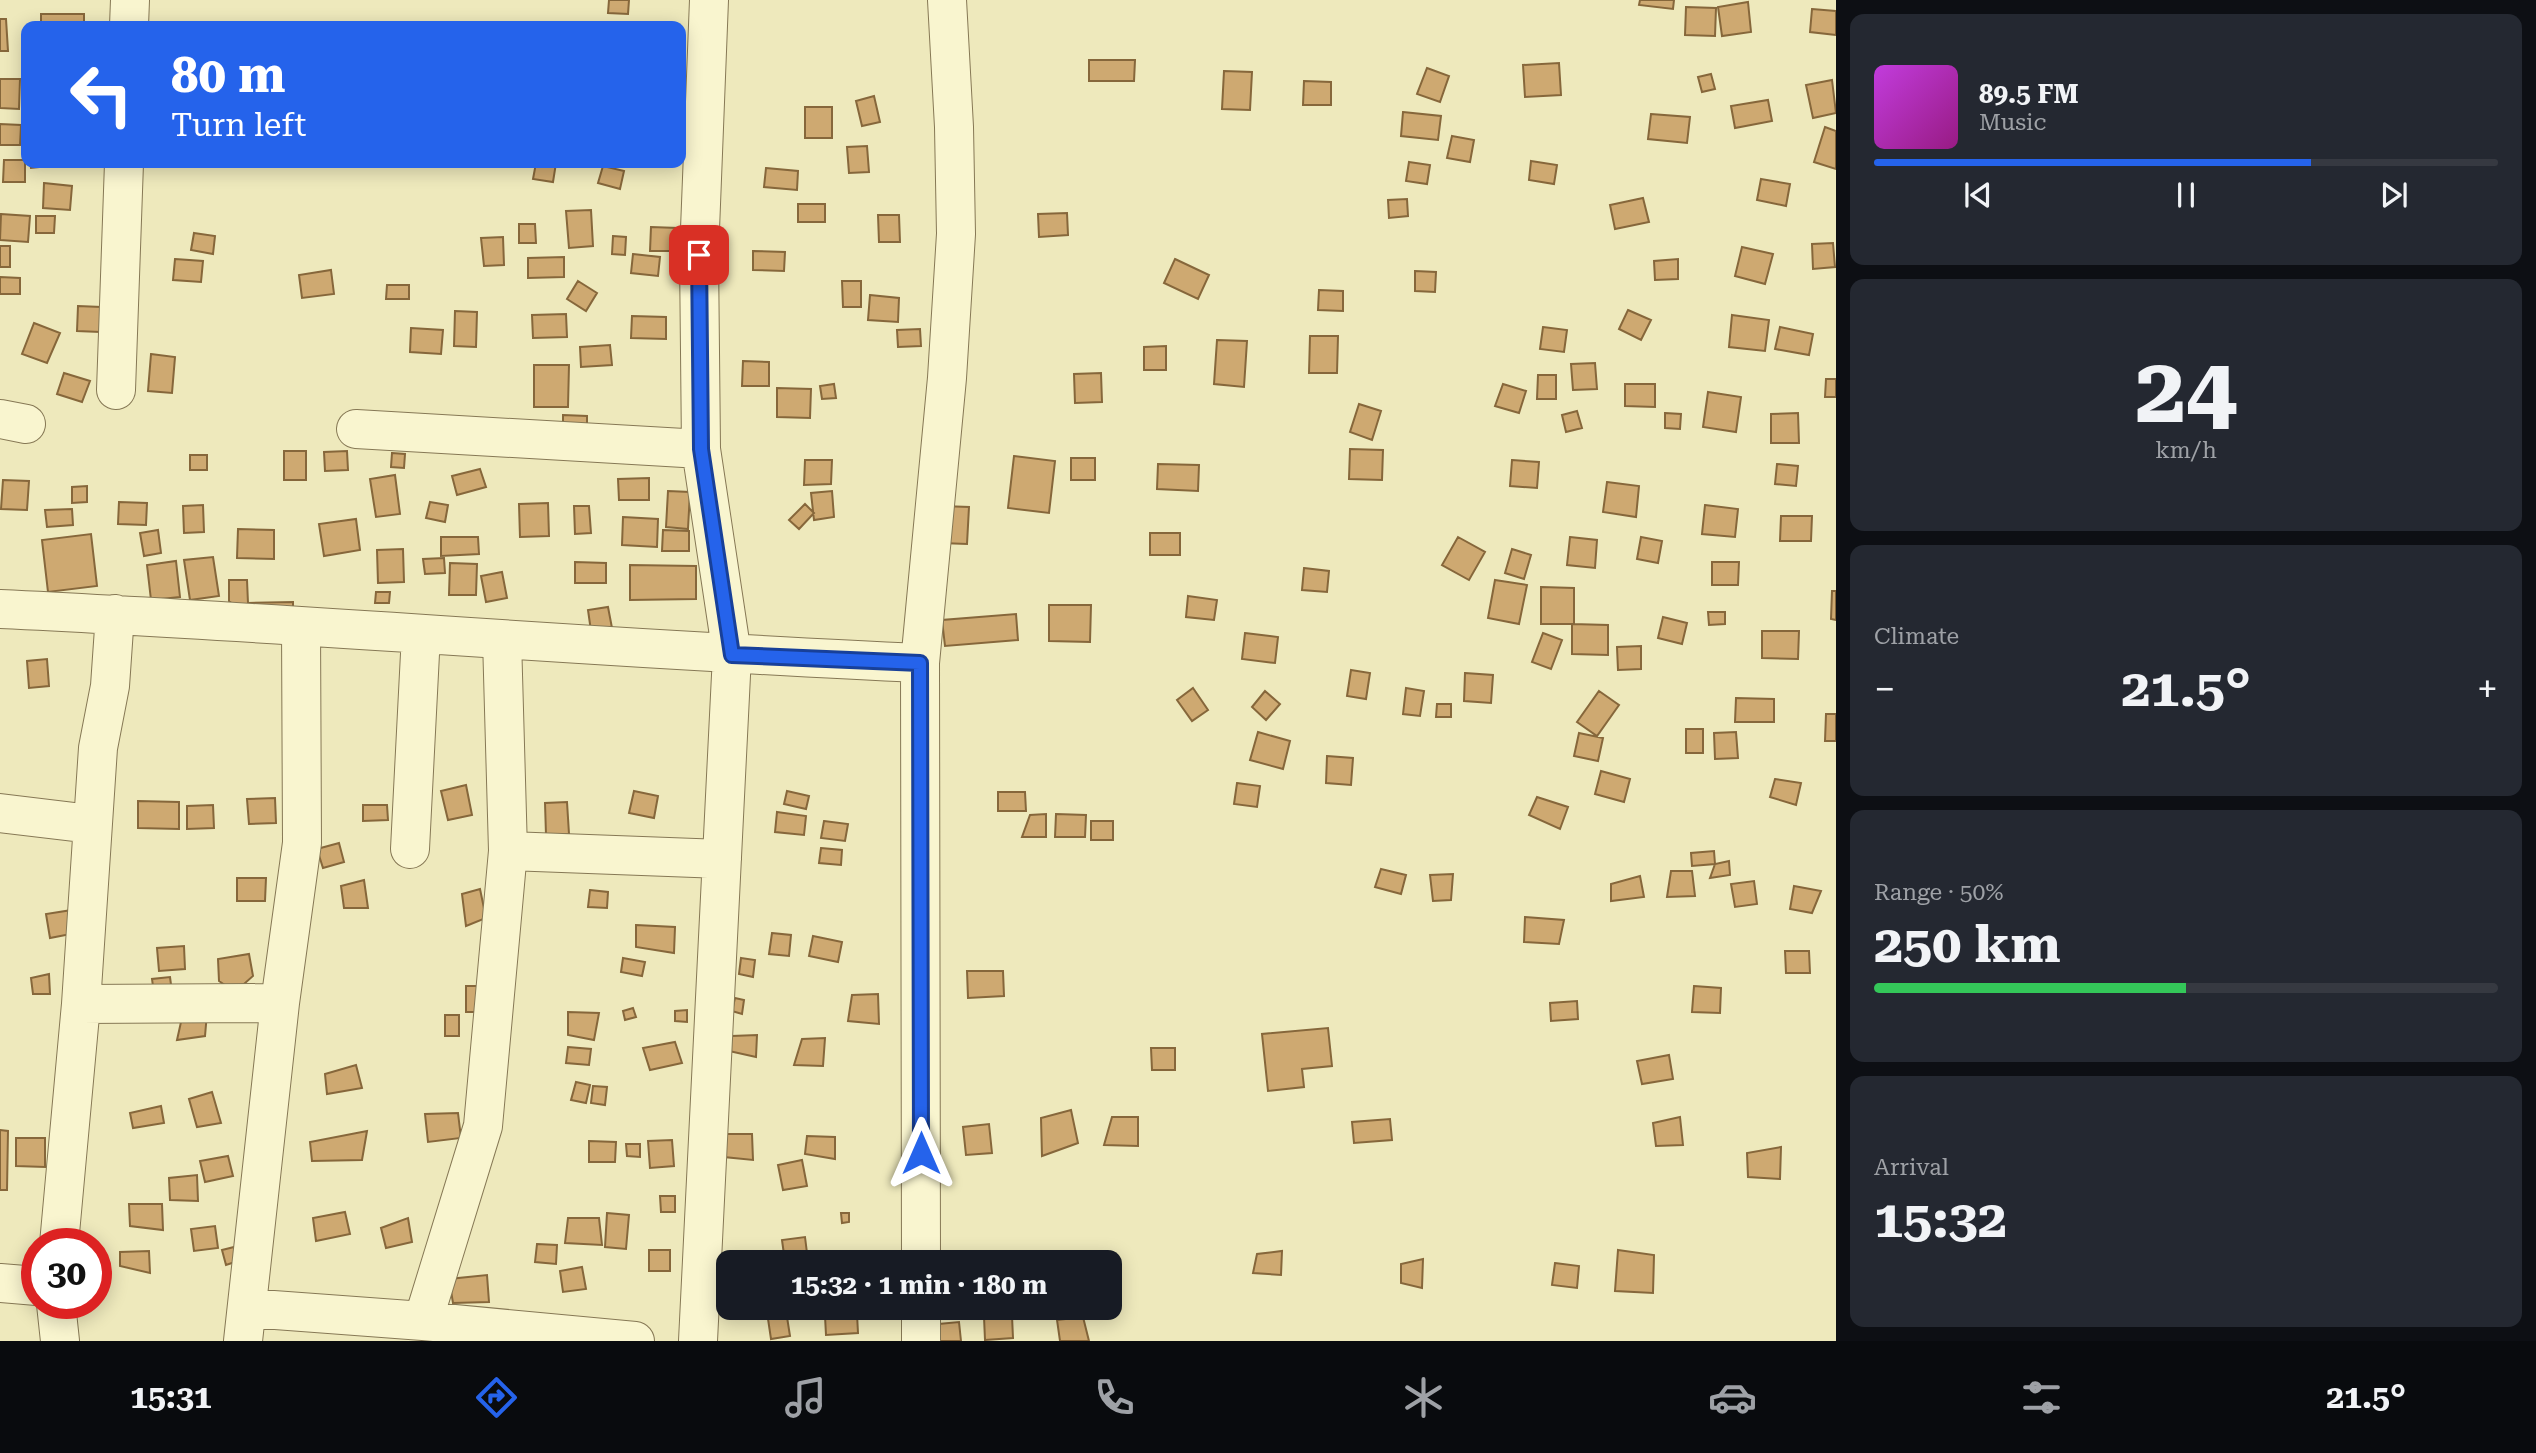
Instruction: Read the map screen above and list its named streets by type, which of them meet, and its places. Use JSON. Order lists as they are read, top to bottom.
{
  "page": {
    "turn": ["80 m", "Turn left"],
    "song": ["89.5 FM", "Music"],
    "tile": [
      ["24", "km/h"],
      "Climate",
      ["Range · 50%", "250 km"],
      ["Arrival", "15:32"]
    ],
    "heat": ["−", "21.5°", "+"],
    "limit": "30",
    "trip": "15:32 · 1 min · 180 m",
    "tabs": ["15:31", "21.5°"]
  }
}
